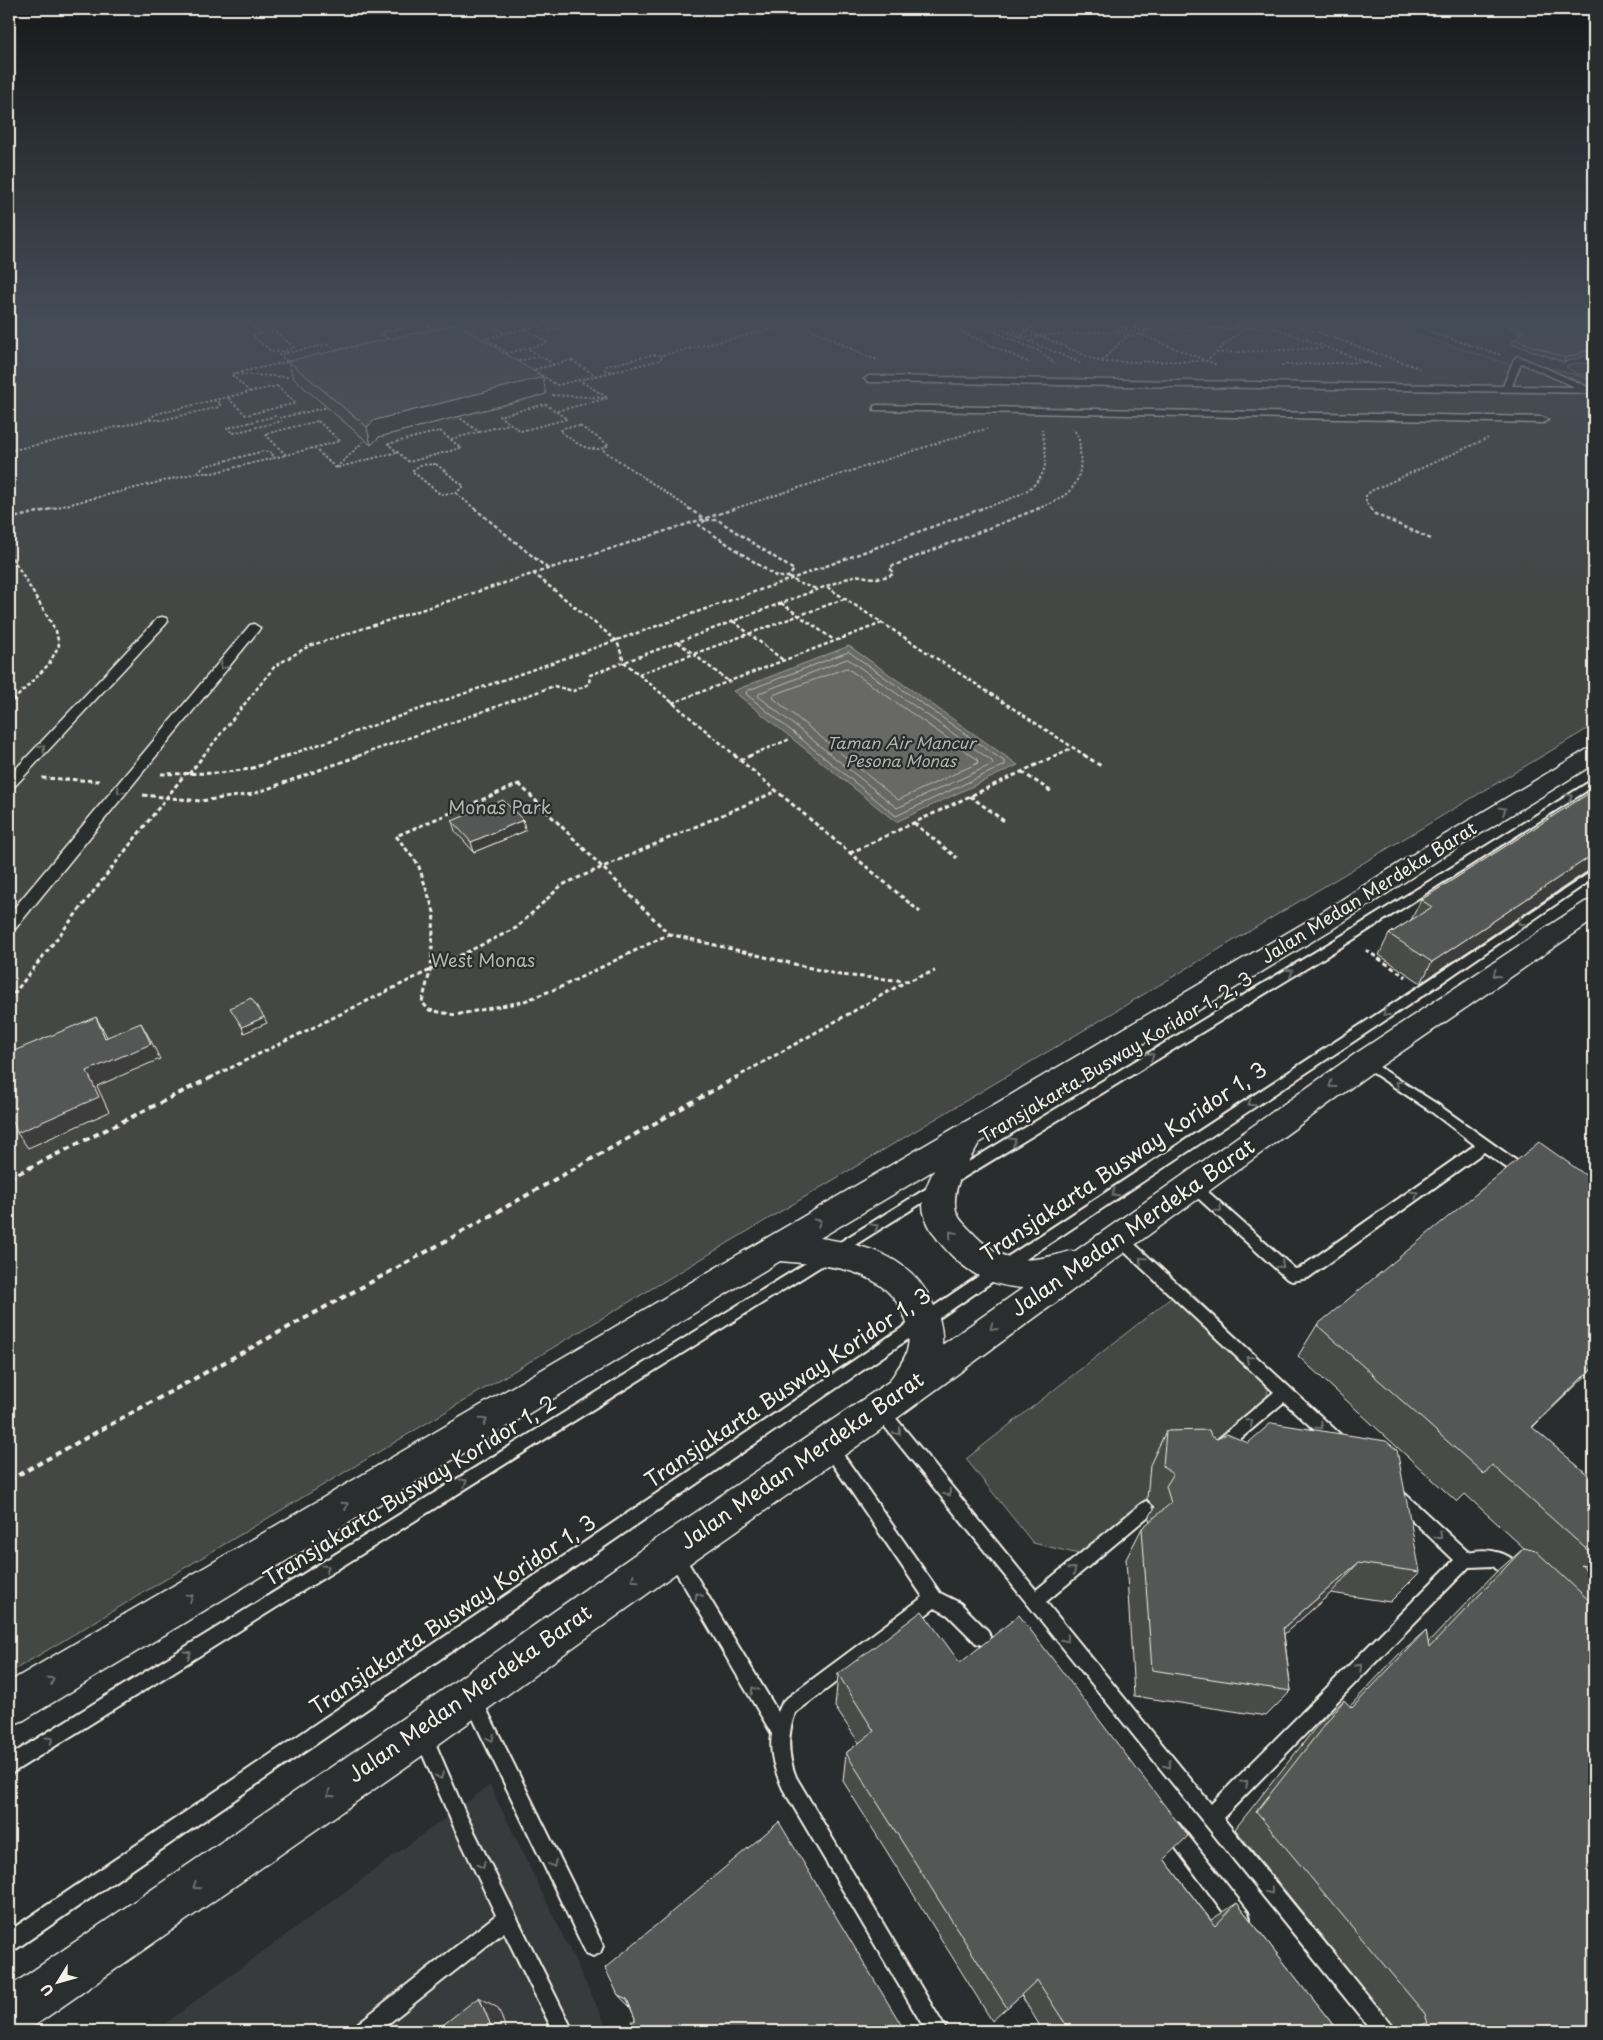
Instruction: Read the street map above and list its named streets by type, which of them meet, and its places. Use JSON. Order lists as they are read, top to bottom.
{
  "streets": {
    "main road": ["Jalan Medan Merdeka Barat"],
    "lane": ["Transjakarta Busway Koridor 1, 2, 3", "Transjakarta Busway Koridor 1, 3", "Transjakarta Busway Koridor 1, 2"]
  },
  "crossings": [
    ["Transjakarta Busway Koridor 1, 2, 3", "Transjakarta Busway Koridor 1, 2"]
  ],
  "one_way": ["Transjakarta Busway Koridor 1, 2, 3", "Transjakarta Busway Koridor 1, 3", "Transjakarta Busway Koridor 1, 2"],
  "water": ["Taman Air Mancur Pesona Monas"],
  "parks": ["Monas Park", "West Monas"],
  "north": "bottom left"
}
